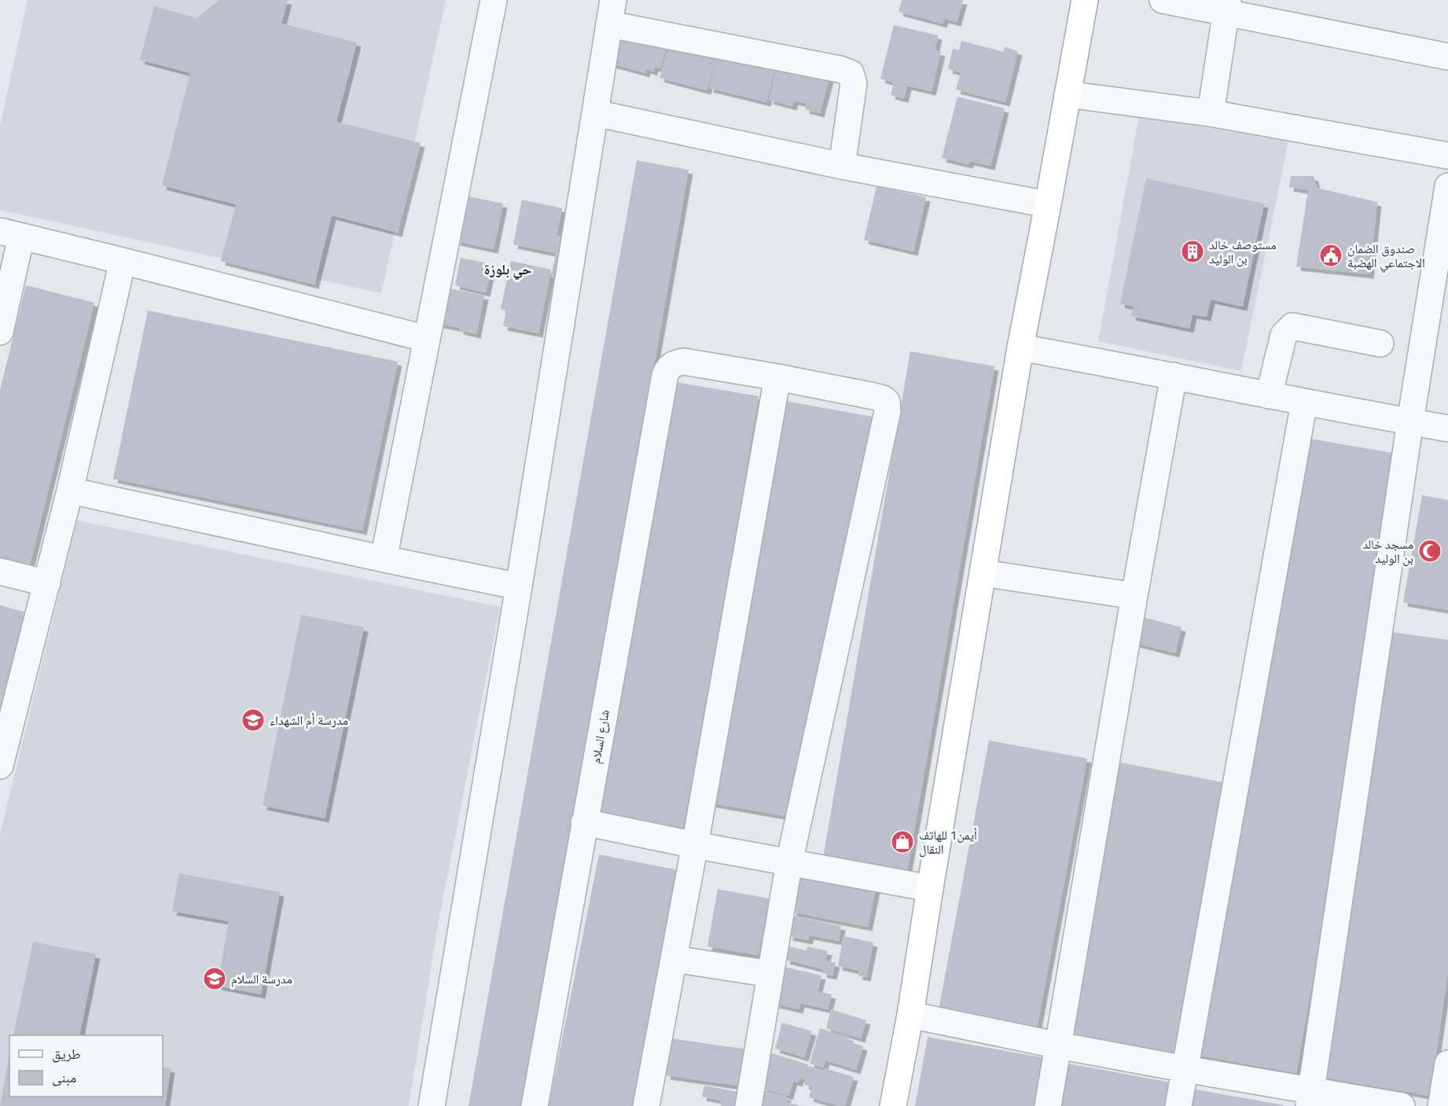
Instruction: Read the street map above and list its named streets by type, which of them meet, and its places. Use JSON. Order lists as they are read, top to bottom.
{
  "streets": {
    "street": ["شارع السلام"]
  },
  "districts": ["حي بلوزة"],
  "places": {
    "building": ["مستوصف خالد بن الوليد"],
    "public building": ["صندوق الضمان الاجتماعي الهضبة"],
    "mosque": ["مسجد خالد بن الوليد"],
    "school or university": ["مدرسة أم الشهداء", "مدرسة السلام"],
    "shop": ["أيمن1 للهاتف النقال"]
  },
  "legend": ["طريق", "مبنى"]
}
